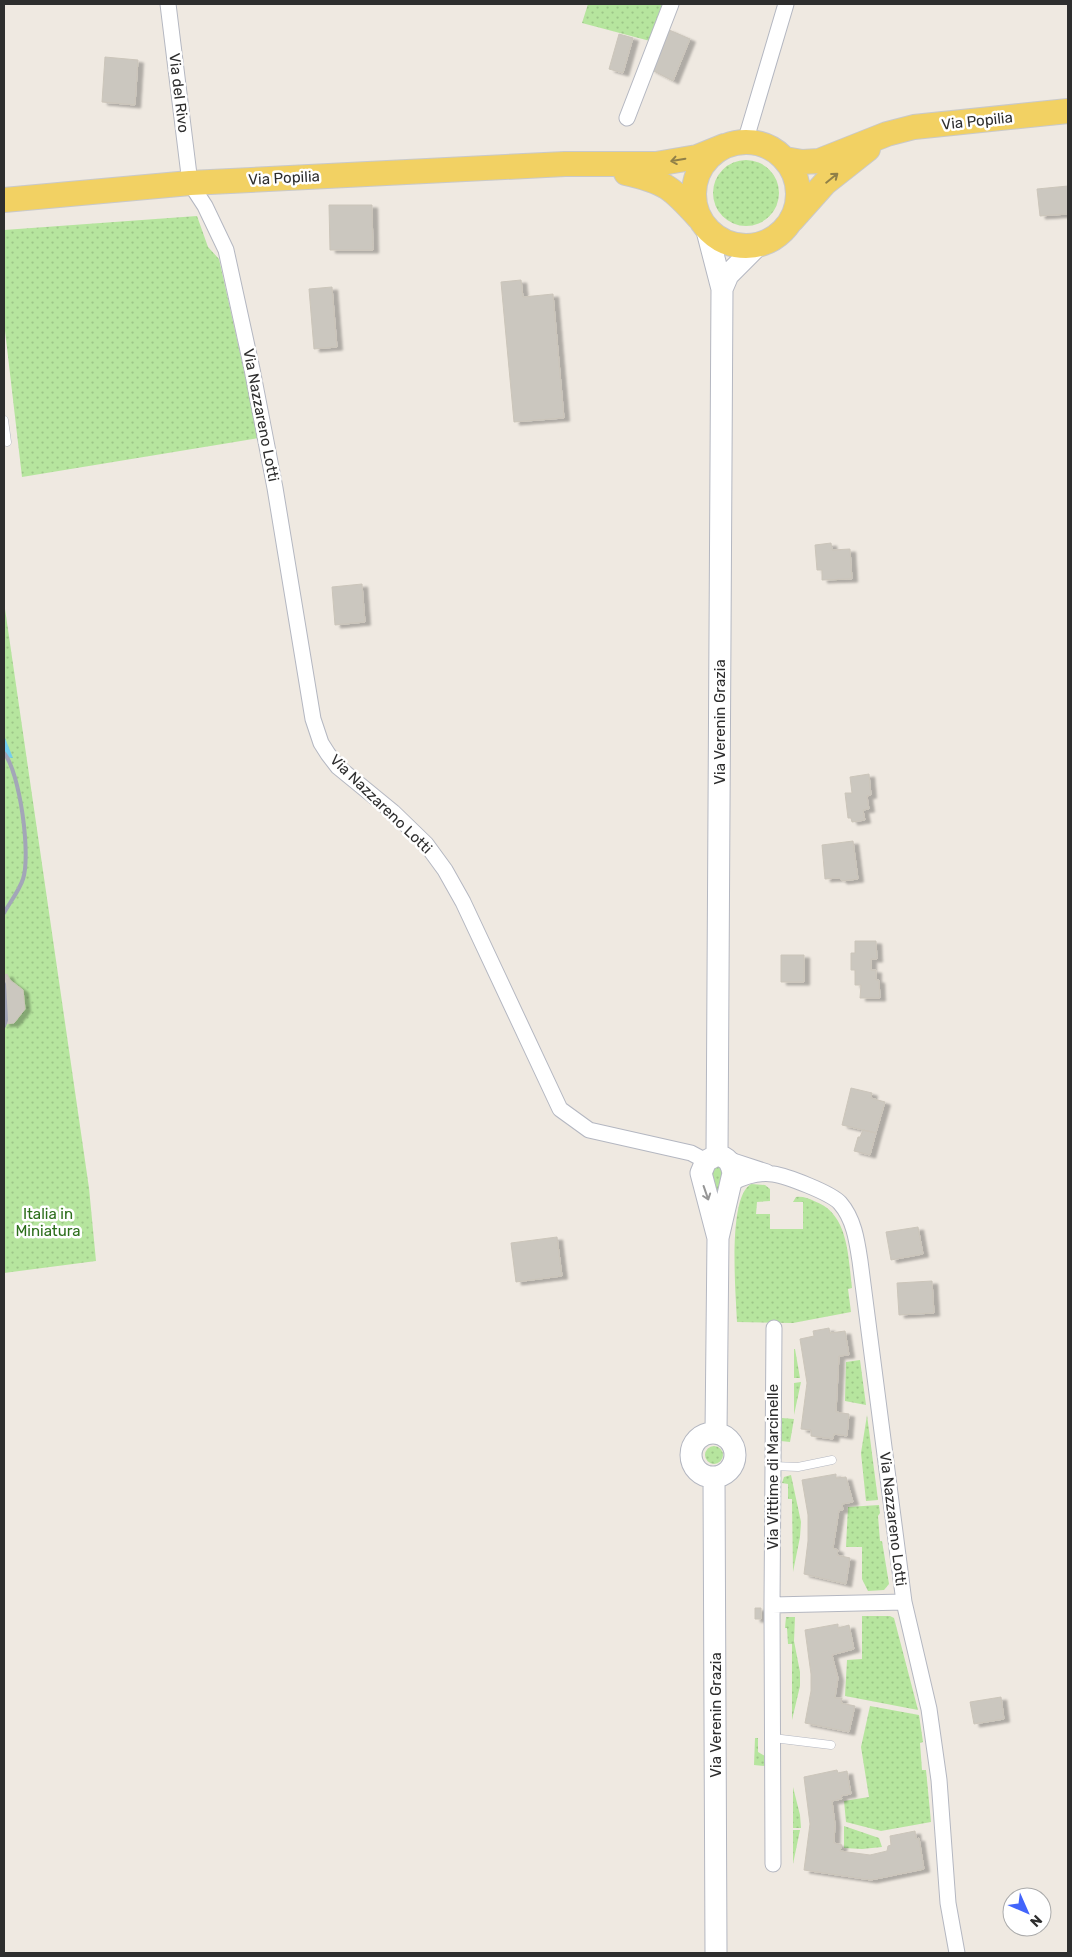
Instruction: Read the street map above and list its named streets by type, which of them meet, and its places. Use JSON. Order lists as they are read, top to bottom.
{
  "streets": {
    "main road": ["Via Popilia"],
    "street": [
      "Via del Rivo",
      "Via Nazzareno Lotti",
      "Via Verenin Grazia",
      "Via Vittime di Marcinelle"
    ]
  },
  "crossings": [
    ["Via del Rivo", "Via Popilia"],
    ["Via del Rivo", "Via Nazzareno Lotti"],
    ["Via Popilia", "Via Nazzareno Lotti"],
    ["Via Popilia", "Via Verenin Grazia"],
    ["Via Nazzareno Lotti", "Via Verenin Grazia"]
  ],
  "parks": ["Italia in Miniatura"],
  "north": "bottom right"
}
